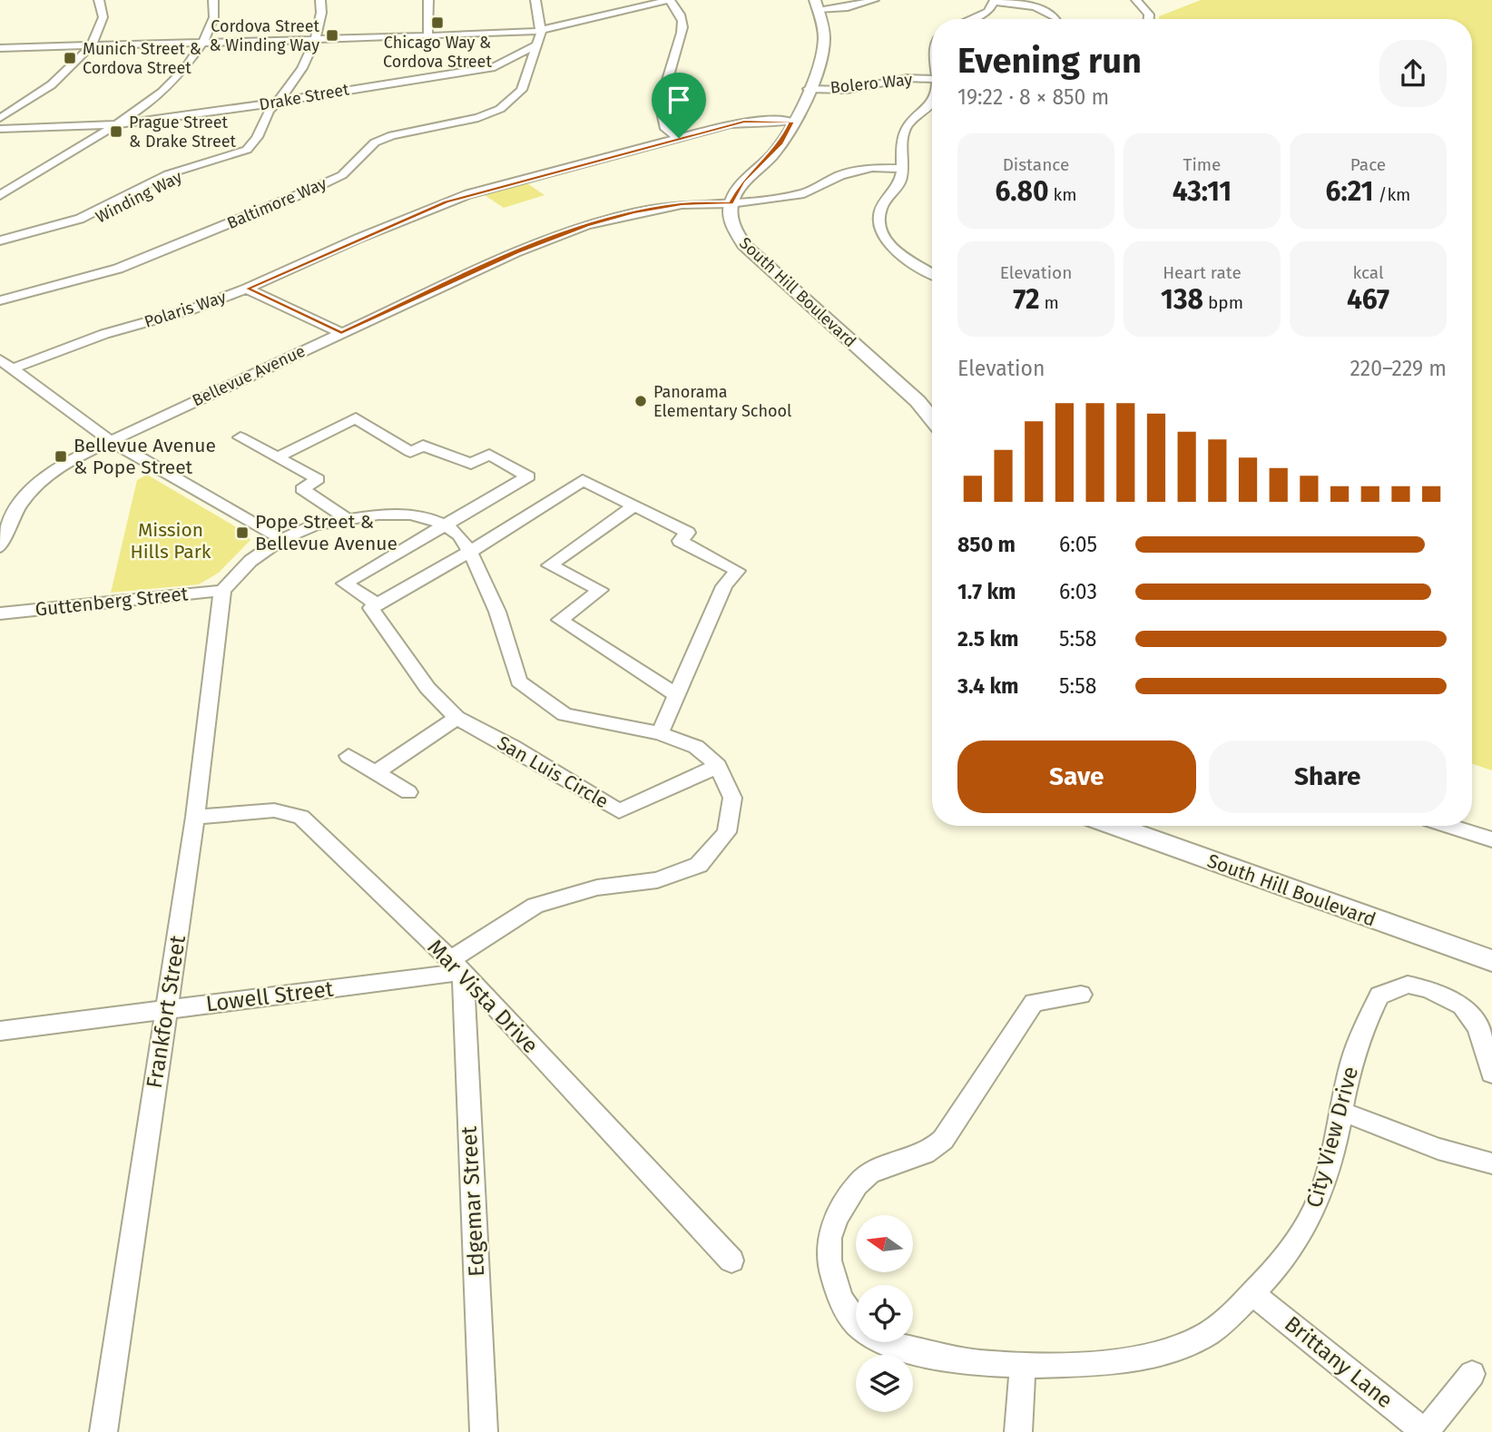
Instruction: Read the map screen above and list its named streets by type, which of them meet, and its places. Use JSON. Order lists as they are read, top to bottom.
{
  "streets": {
    "street": [
      "Bolero Way",
      "Drake Street",
      "Winding Way",
      "Baltimore Way",
      "South Hill Boulevard",
      "Polaris Way",
      "Bellevue Avenue",
      "Guttenberg Street",
      "San Luis Circle",
      "Lowell Street",
      "Mar Vista Drive",
      "Frankfort Street",
      "City View Drive",
      "Edgemar Street",
      "Brittany Lane"
    ]
  },
  "crossings": [
    ["Drake Street", "Winding Way"],
    ["Drake Street", "Baltimore Way"],
    ["South Hill Boulevard", "Bellevue Avenue"],
    ["Guttenberg Street", "Frankfort Street"],
    ["Lowell Street", "Mar Vista Drive"],
    ["Lowell Street", "Frankfort Street"],
    ["Lowell Street", "Edgemar Street"],
    ["Mar Vista Drive", "Frankfort Street"],
    ["Mar Vista Drive", "Edgemar Street"],
    ["City View Drive", "Brittany Lane"]
  ],
  "parks": ["Mission Hills Park"],
  "places": {
    "transit": [
      "Chicago Way & Cordova Street",
      "Cordova Street & Winding Way",
      "Munich Street & Cordova Street",
      "Prague Street & Drake Street",
      "Bellevue Avenue & Pope Street",
      "Pope Street & Bellevue Avenue"
    ],
    "other": ["Panorama Elementary School"]
  },
  "north": "left",
  "page": {
    "heading": ["Evening run", "19:22 · 8 × 850 m"],
    "stats": [
      ["Distance", "6.80 km"],
      ["Time", "43:11"],
      ["Pace", "6:21 /km"],
      ["Elevation", "72 m"],
      ["Heart rate", "138 bpm"],
      ["kcal", "467"]
    ],
    "chart": ["Elevation", "220–229 m"],
    "list": [
      {
        "name": "850 m",
        "note": "6:05"
      },
      {
        "name": "1.7 km",
        "note": "6:03"
      },
      {
        "name": "2.5 km",
        "note": "5:58"
      },
      {
        "name": "3.4 km",
        "note": "5:58"
      }
    ],
    "buttons": ["Save", "Share"]
  }
}
